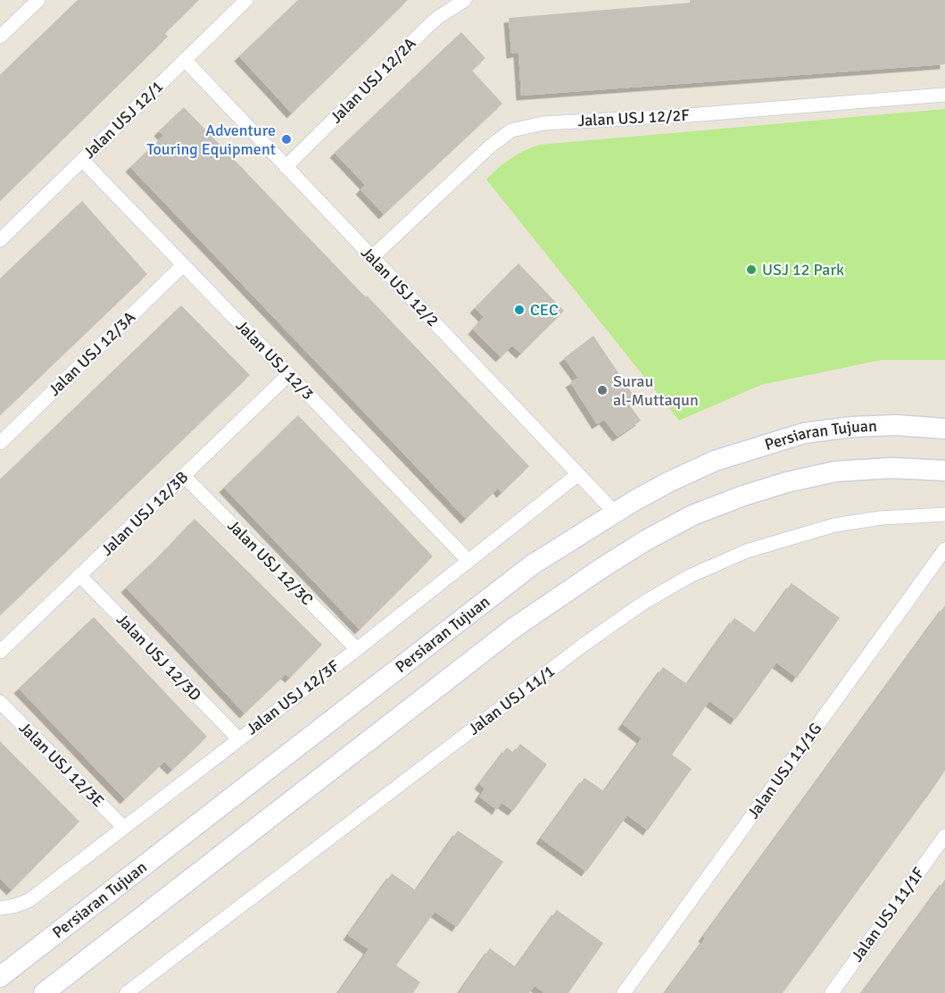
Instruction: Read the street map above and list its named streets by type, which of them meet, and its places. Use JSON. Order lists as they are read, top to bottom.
{
  "streets": {
    "main road": ["Persiaran Tujuan"],
    "street": [
      "Jalan USJ 12/2A",
      "Jalan USJ 12/2F",
      "Jalan USJ 12/1",
      "Jalan USJ 12/2",
      "Jalan USJ 12/3A",
      "Jalan USJ 12/3",
      "Jalan USJ 12/3B",
      "Jalan USJ 12/3C",
      "Jalan USJ 12/3D",
      "Jalan USJ 12/3F",
      "Jalan USJ 11/1",
      "Jalan USJ 12/3E",
      "Jalan USJ 11/1G",
      "Jalan USJ 11/1F"
    ]
  },
  "crossings": [
    ["Jalan USJ 12/2A", "Jalan USJ 12/2"],
    ["Jalan USJ 12/2F", "Jalan USJ 12/2"],
    ["Jalan USJ 12/1", "Jalan USJ 12/2"],
    ["Jalan USJ 12/1", "Jalan USJ 12/3"],
    ["Jalan USJ 12/2", "Persiaran Tujuan"],
    ["Jalan USJ 12/2", "Jalan USJ 12/3F"],
    ["Jalan USJ 12/3A", "Jalan USJ 12/3"],
    ["Jalan USJ 12/3", "Jalan USJ 12/3B"],
    ["Jalan USJ 12/3", "Jalan USJ 12/3F"],
    ["Jalan USJ 12/3B", "Jalan USJ 12/3C"],
    ["Jalan USJ 12/3B", "Jalan USJ 12/3D"],
    ["Jalan USJ 12/3C", "Jalan USJ 12/3F"],
    ["Jalan USJ 12/3D", "Jalan USJ 12/3F"],
    ["Jalan USJ 12/3F", "Jalan USJ 12/3E"]
  ],
  "places": [
    "Adventure Touring Equipment",
    "USJ 12 Park",
    "CEC",
    "Surau al-Muttaqun"
  ]
}
